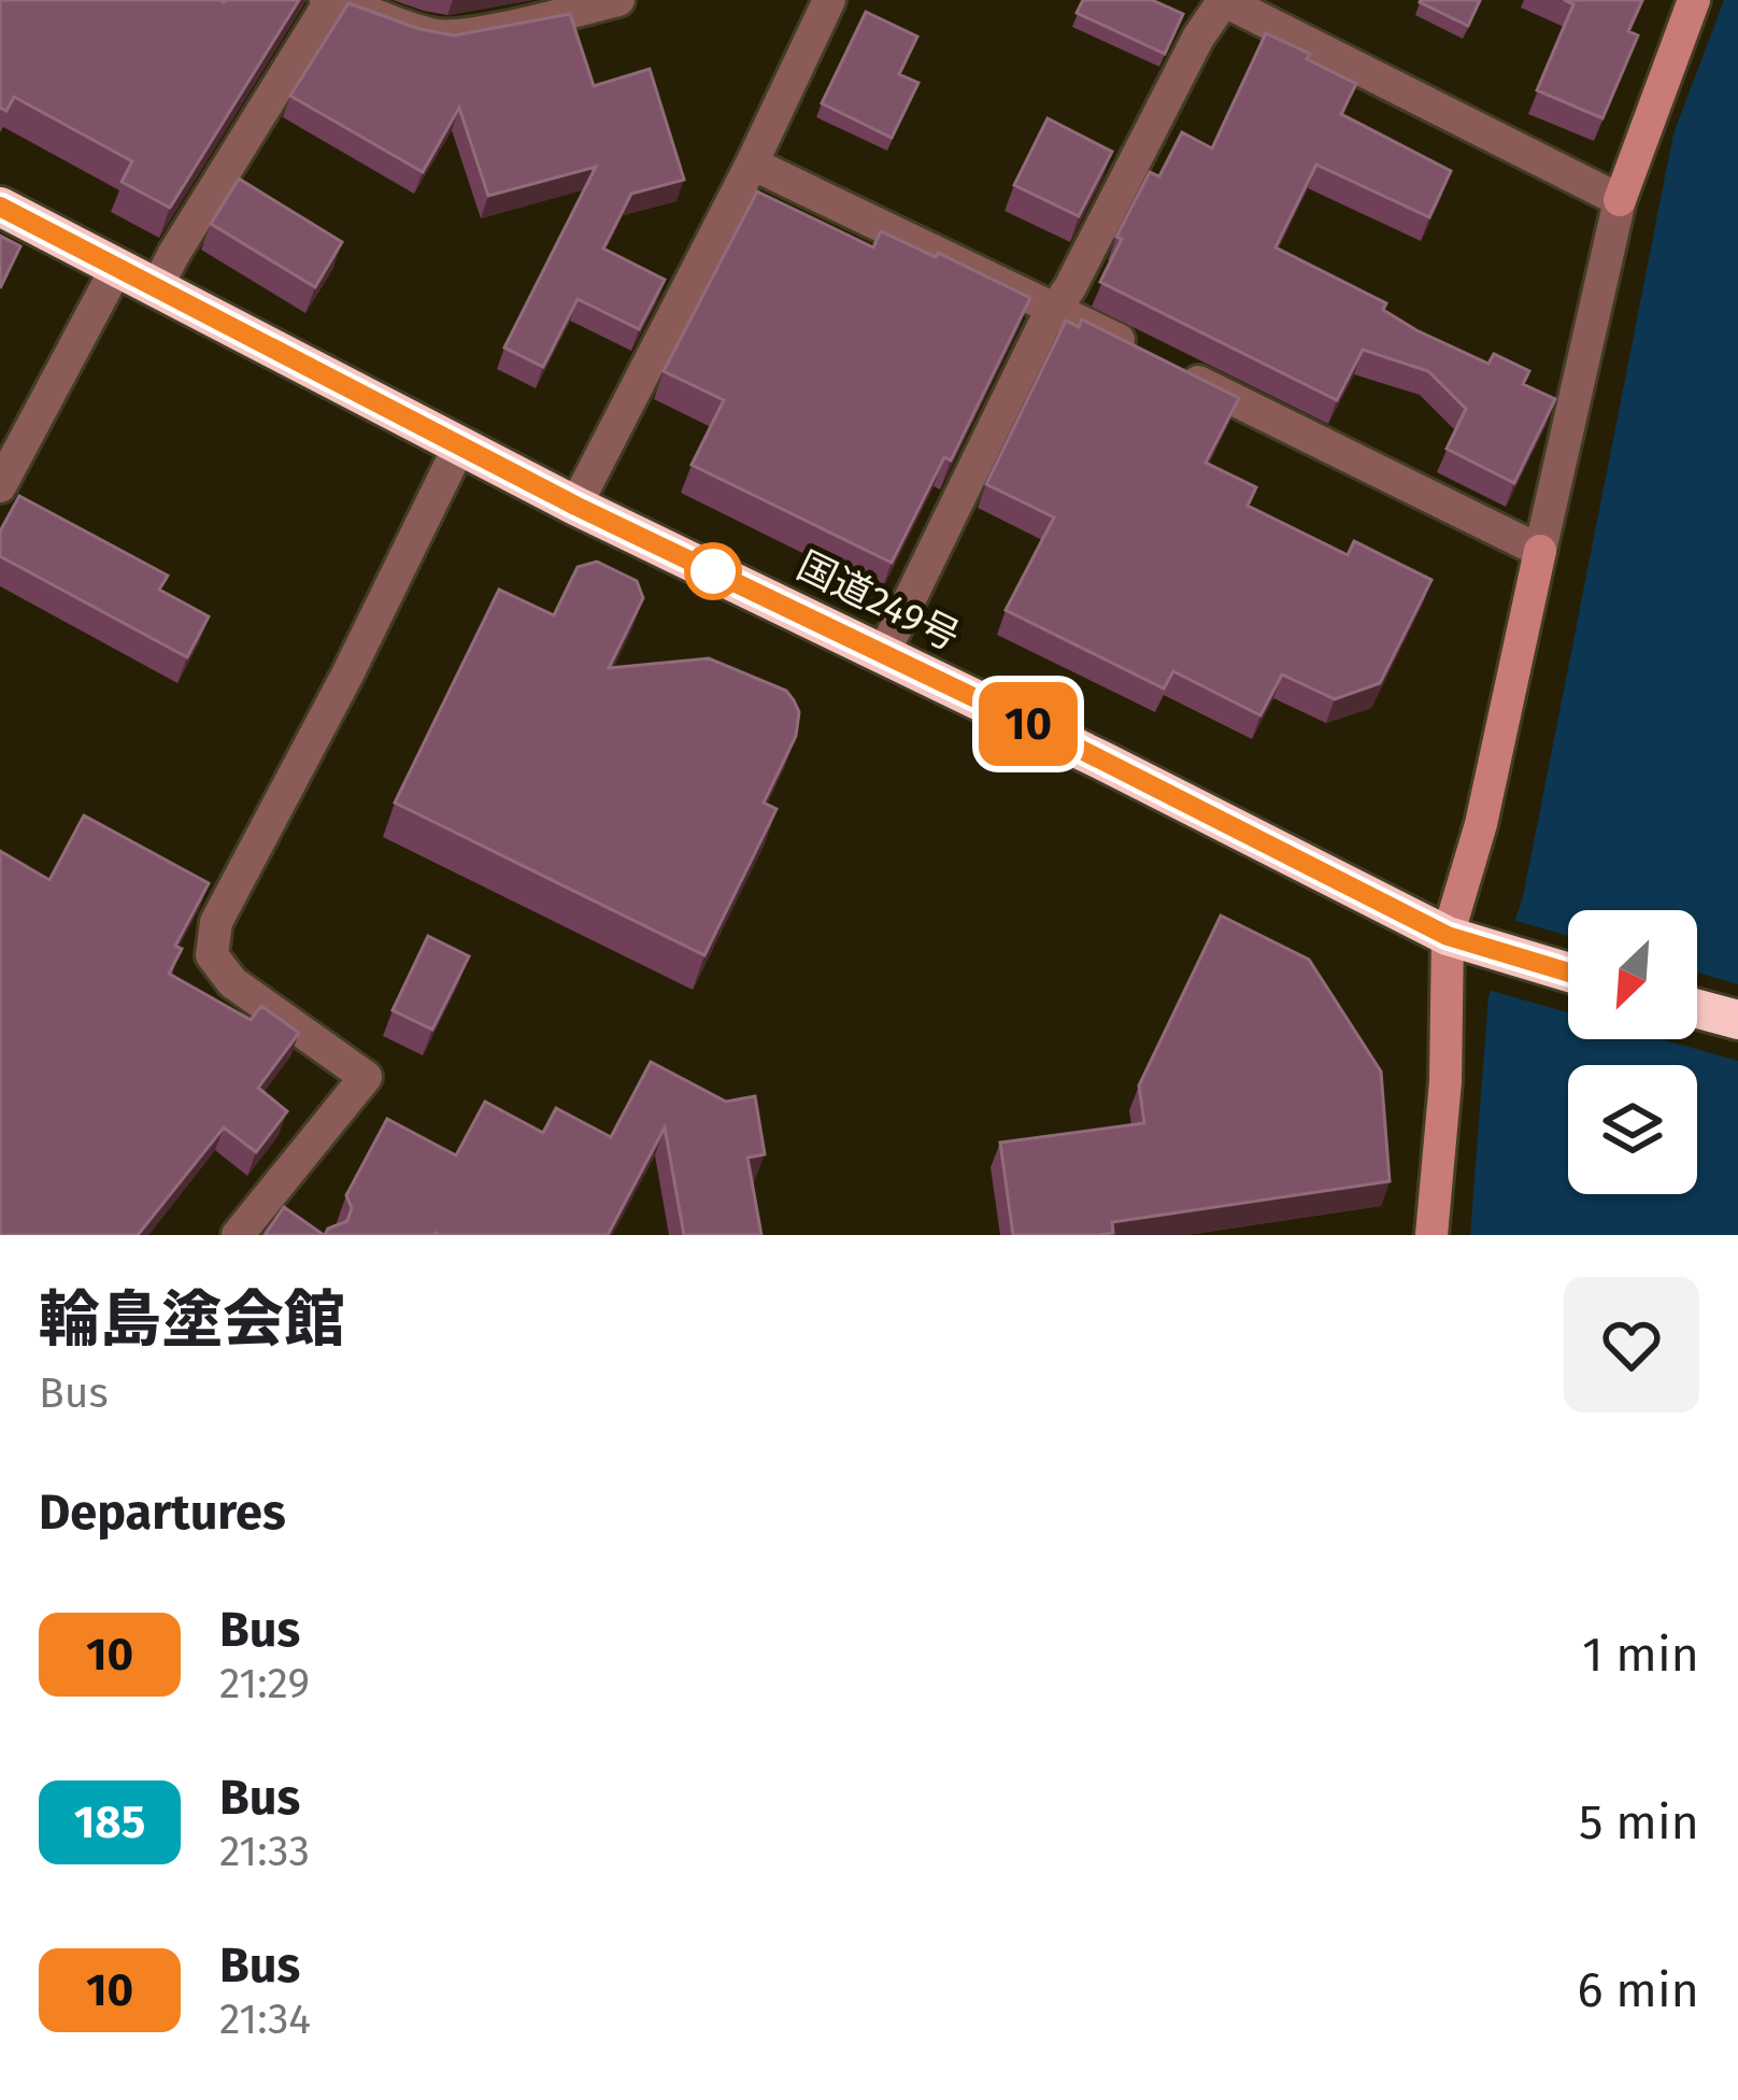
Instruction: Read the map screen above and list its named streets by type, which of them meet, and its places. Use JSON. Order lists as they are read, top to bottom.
{
  "streets": {
    "highway": ["国道249号"]
  },
  "lines": ["bus line 10"],
  "north": "bottom left",
  "page": {
    "on_map": "10",
    "heading": [
      ["輪島塗会館", "Bus"],
      "Departures"
    ],
    "list": [
      {
        "mark": "10",
        "name": "Bus",
        "note": "21:29",
        "value": "1 min"
      },
      {
        "mark": "185",
        "name": "Bus",
        "note": "21:33",
        "value": "5 min"
      },
      {
        "mark": "10",
        "name": "Bus",
        "note": "21:34",
        "value": "6 min"
      }
    ]
  }
}
